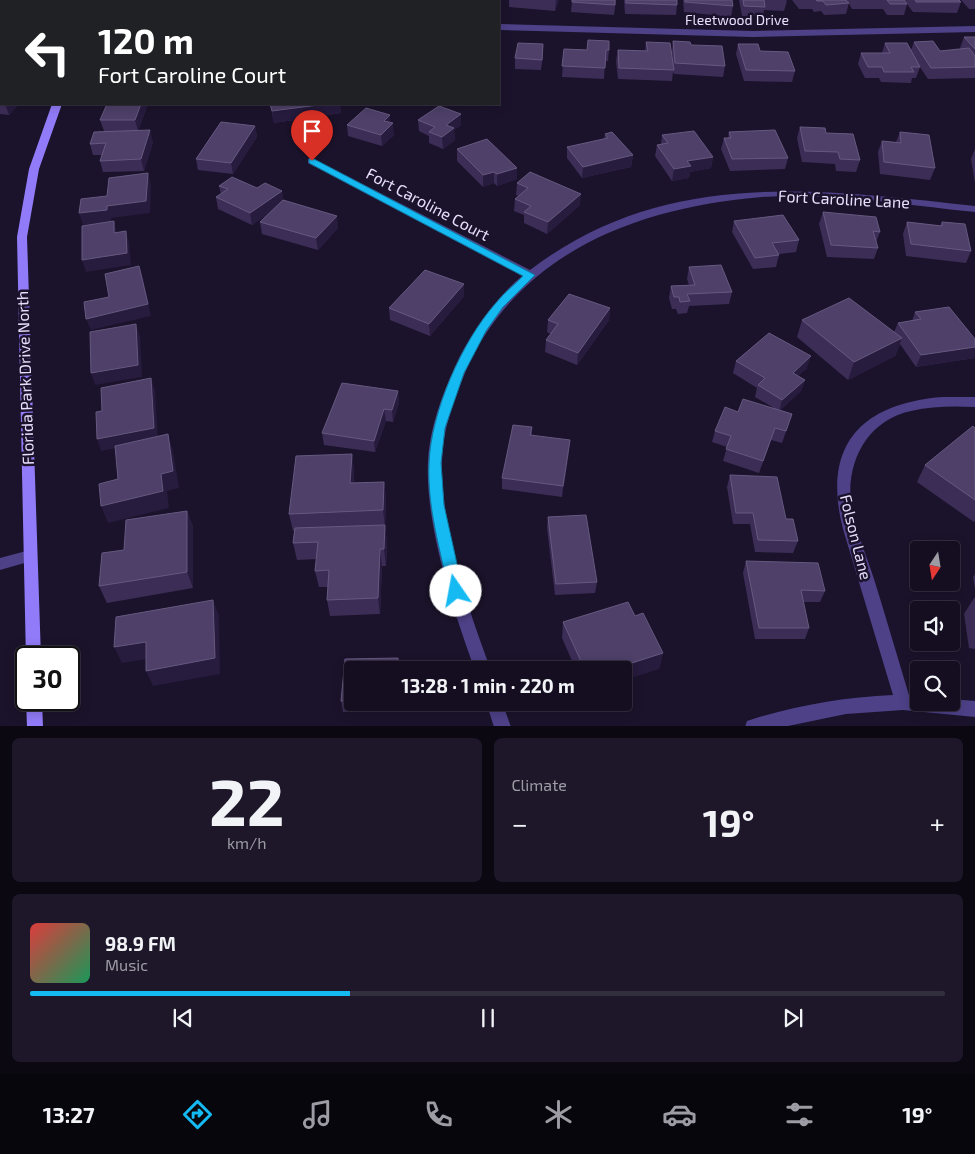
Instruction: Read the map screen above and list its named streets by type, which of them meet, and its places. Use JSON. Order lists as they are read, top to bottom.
{
  "streets": {
    "street": [
      "Fleetwood Drive",
      "Fort Caroline Lane",
      "Fort Caroline Court",
      "Florida Park Drive North",
      "Folson Lane"
    ]
  },
  "crossings": [
    ["Fort Caroline Lane", "Fort Caroline Court"]
  ],
  "north": "bottom",
  "page": {
    "turn": ["120 m", "Fort Caroline Court"],
    "limit": "30",
    "trip": "13:28 · 1 min · 220 m",
    "tile": [
      ["22", "km/h"],
      "Climate"
    ],
    "heat": ["−", "19°", "+"],
    "song": ["98.9 FM", "Music"],
    "tabs": ["13:27", "19°"]
  }
}
